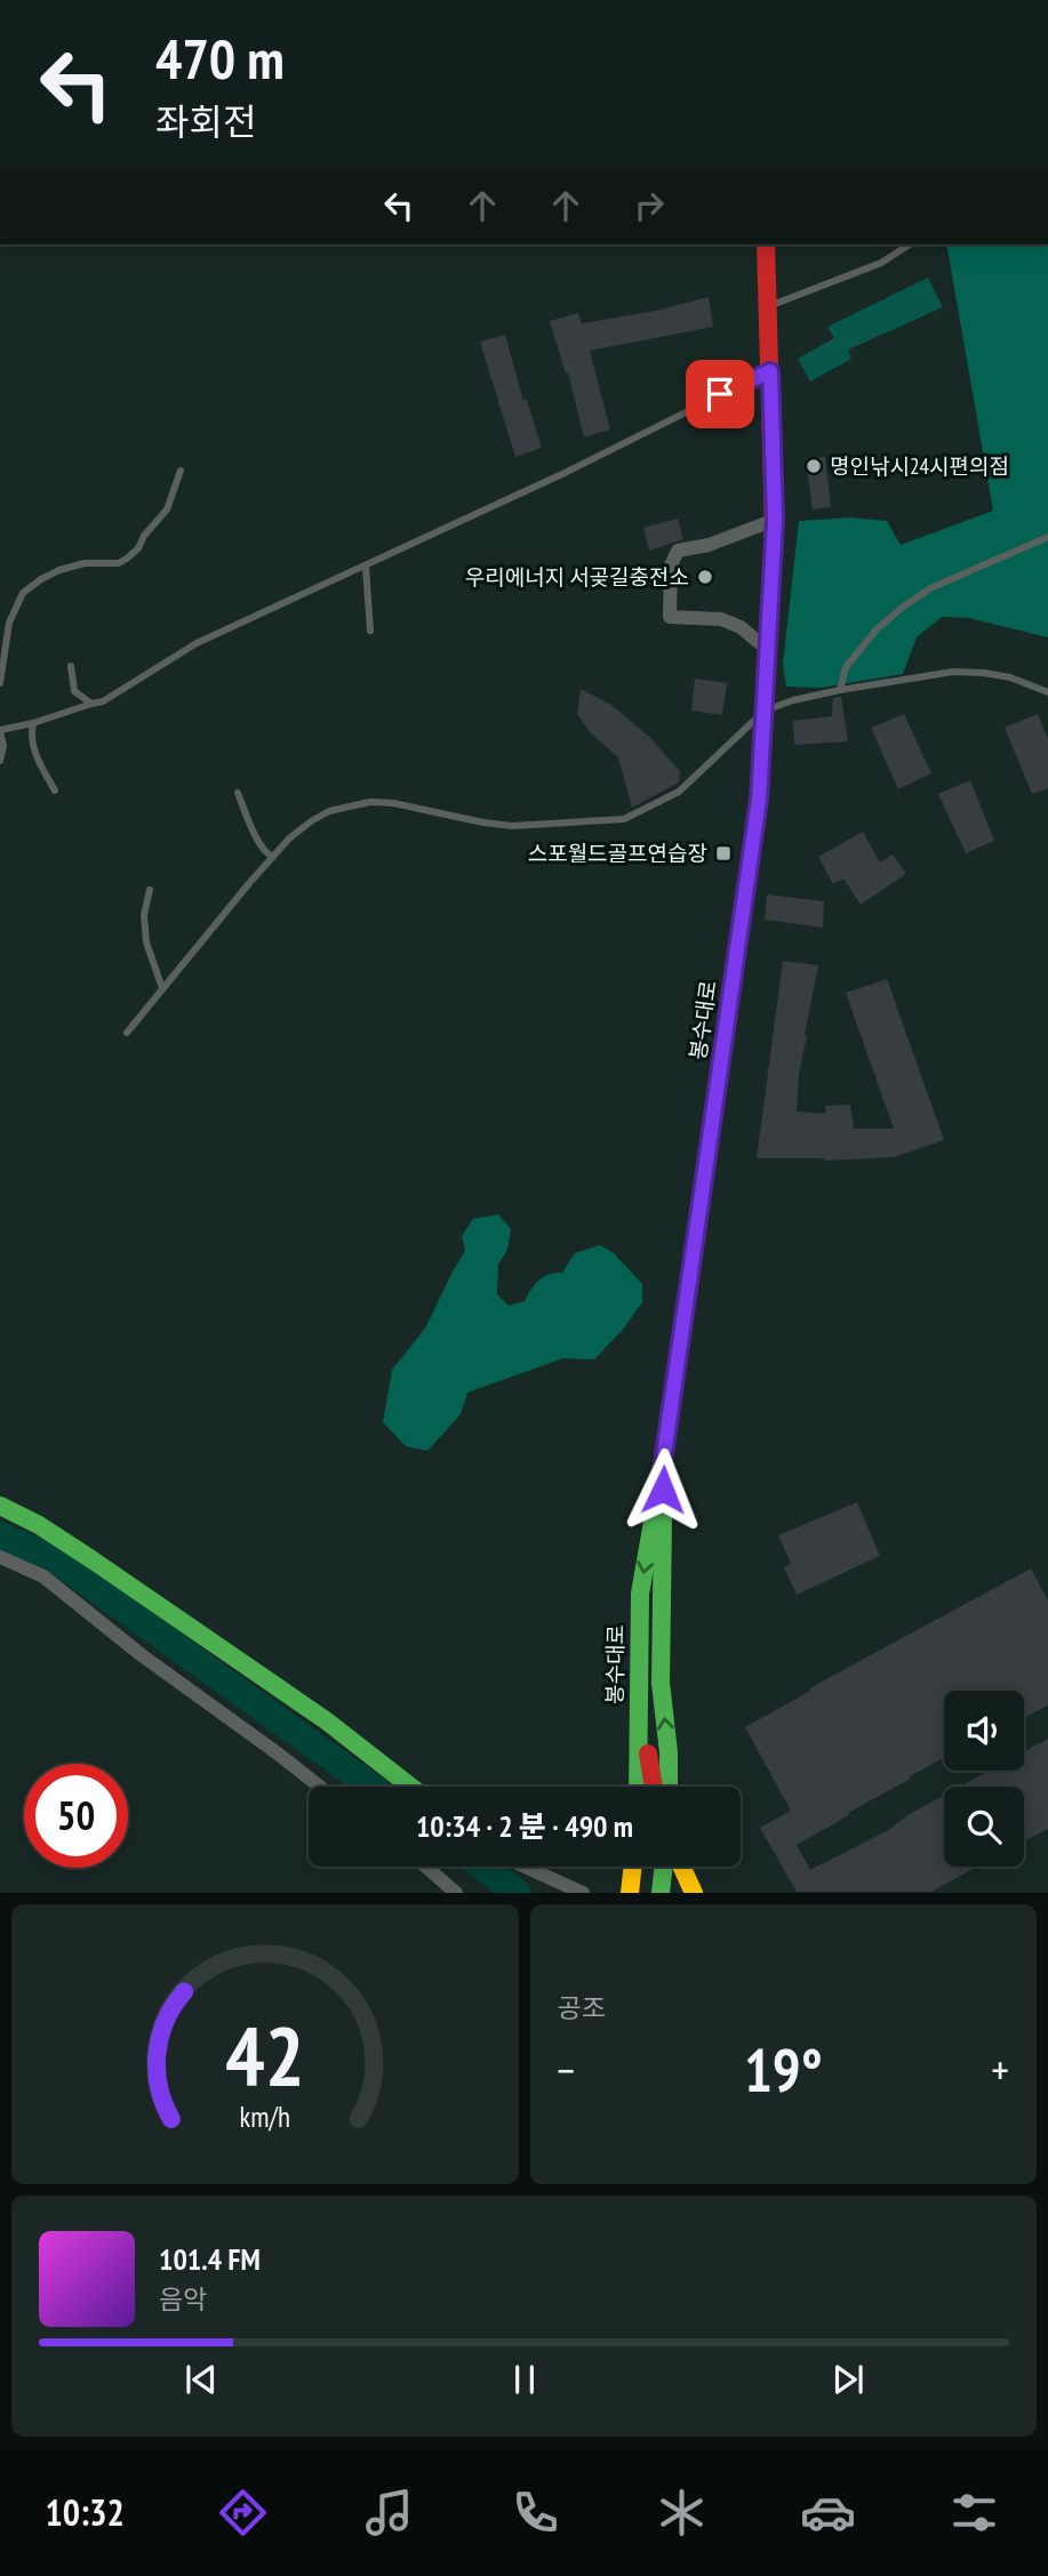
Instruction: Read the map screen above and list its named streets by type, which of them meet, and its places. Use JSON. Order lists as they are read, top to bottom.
{
  "streets": {
    "main road": ["봉수대로"]
  },
  "places": {
    "other": ["명인낚시24시편의점", "우리에너지 서곶길충전소"],
    "transit": ["스포월드골프연습장"]
  },
  "page": {
    "turn": ["470 m", "좌회전"],
    "limit": "50",
    "trip": "10:34 · 2 분 · 490 m",
    "tile": "공조",
    "heat": ["−", "19°", "+"],
    "song": ["101.4 FM", "음악"],
    "tabs": "10:32",
    "gauge": ["42", "km/h"]
  }
}
